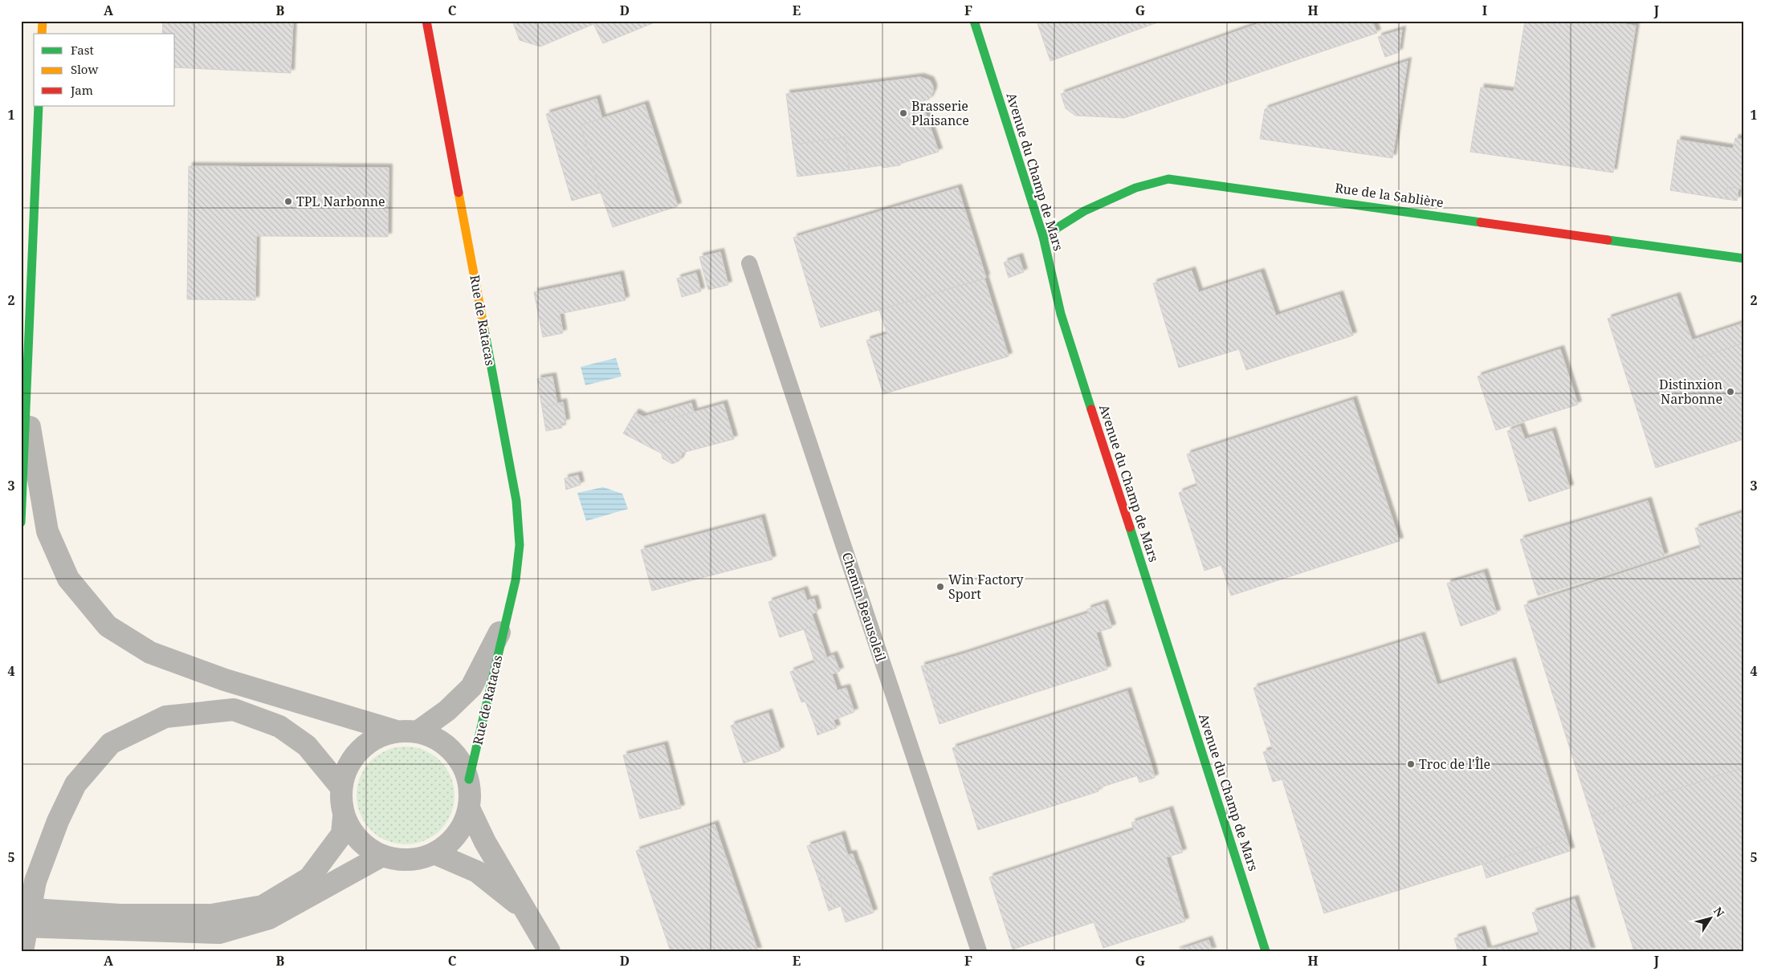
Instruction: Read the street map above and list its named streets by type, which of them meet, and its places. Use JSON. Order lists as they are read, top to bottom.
{
  "streets": {
    "street": ["Avenue du Champ de Mars", "Rue de la Sablière", "Rue de Ratacas"],
    "lane": ["Chemin Beausoleil"]
  },
  "crossings": [
    ["Avenue du Champ de Mars", "Rue de la Sablière"]
  ],
  "places": [
    "Brasserie Plaisance",
    "TPL Narbonne",
    "Distinxion Narbonne",
    "Win Factory Sport",
    "Troc de l'Île"
  ],
  "legend": ["Fast", "Slow", "Jam"],
  "north": "top right",
  "grid": {
    "columns": [
      "A",
      "B",
      "C",
      "D",
      "E",
      "F",
      "G",
      "H",
      "I",
      "J"
    ],
    "rows": [
      "1",
      "2",
      "3",
      "4",
      "5"
    ]
  }
}
